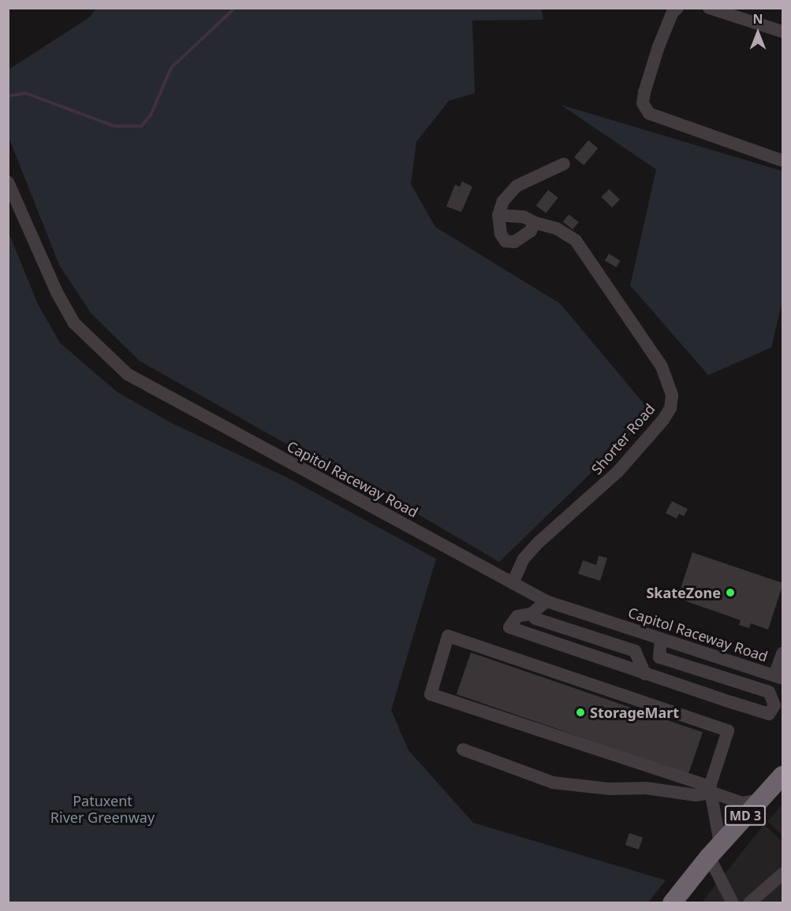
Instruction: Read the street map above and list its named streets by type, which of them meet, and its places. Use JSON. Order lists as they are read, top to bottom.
{
  "streets": {
    "highway": ["MD 3"],
    "street": ["Shorter Road", "Capitol Raceway Road"]
  },
  "crossings": [
    ["Shorter Road", "Capitol Raceway Road"]
  ],
  "parks": ["Patuxent River Greenway"],
  "places": ["SkateZone", "StorageMart"],
  "north": "top"
}
